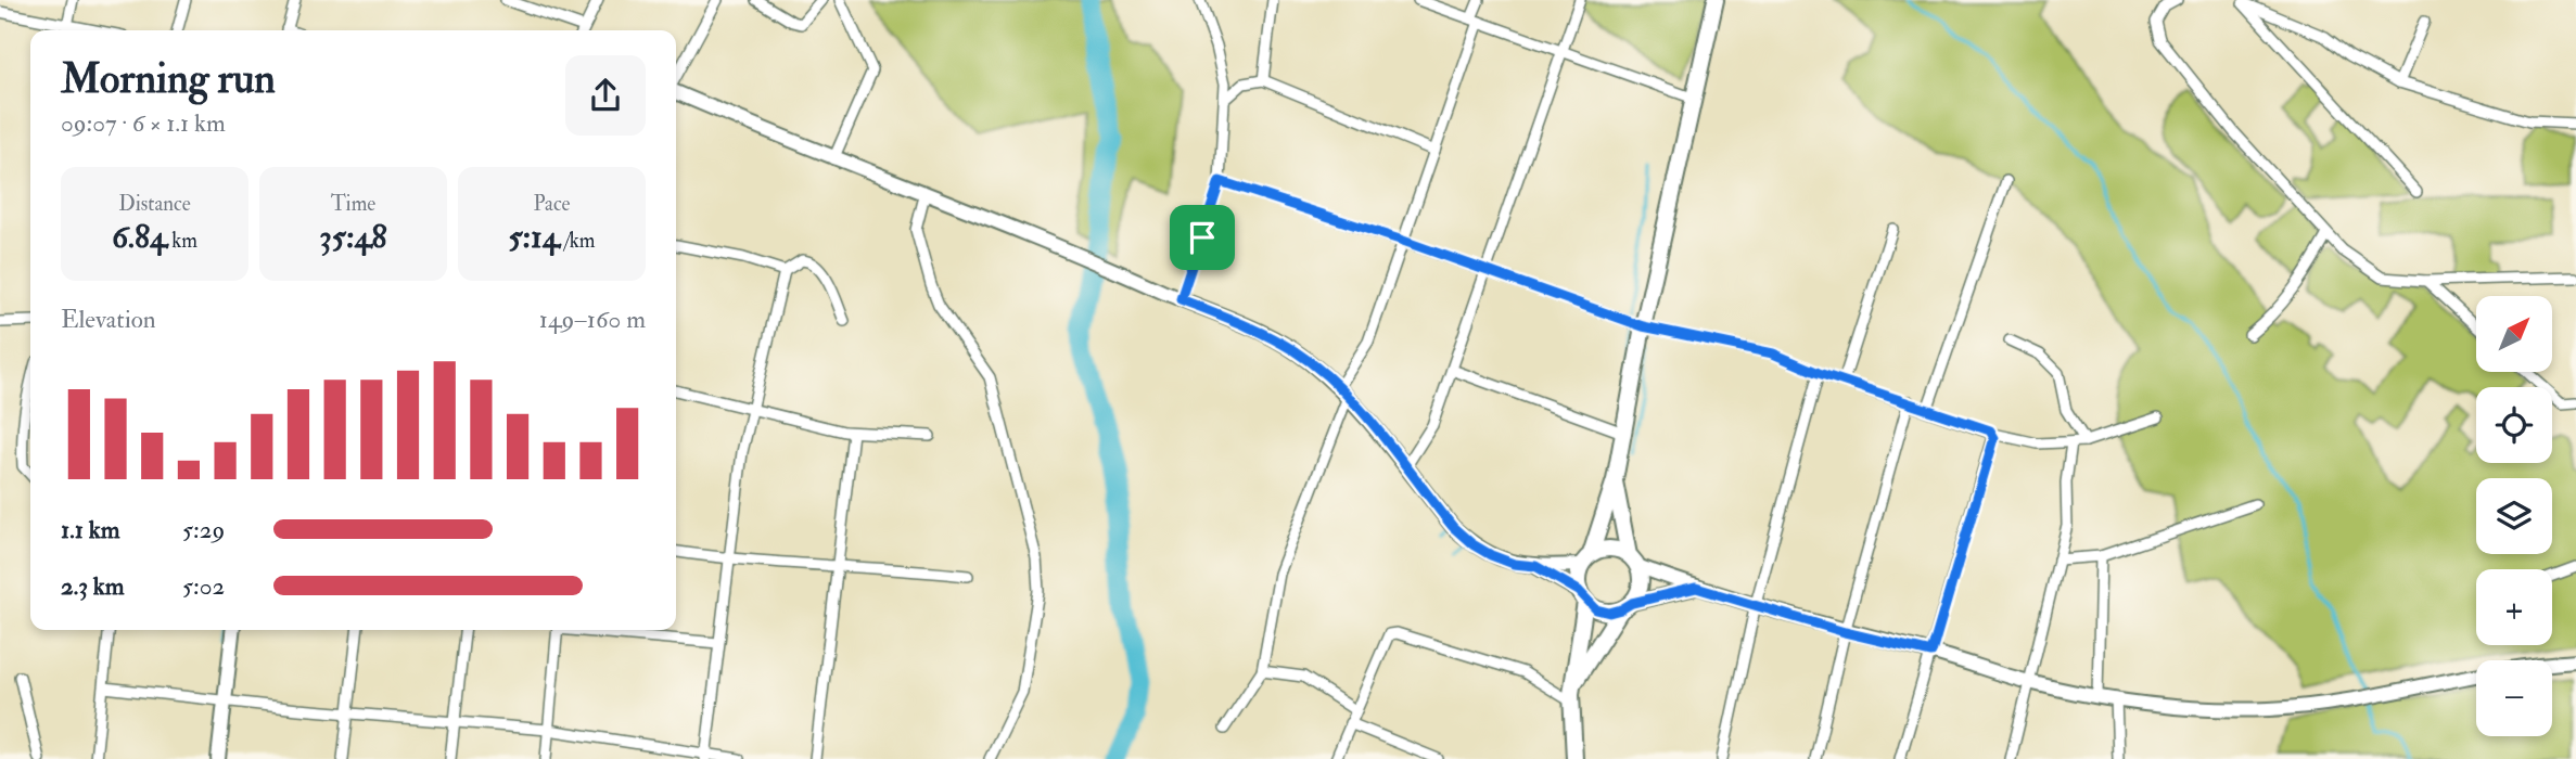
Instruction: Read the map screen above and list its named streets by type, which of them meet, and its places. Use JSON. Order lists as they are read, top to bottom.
{
  "north": "top right",
  "page": {
    "heading": ["Morning run", "09:07 · 6 × 1.1 km"],
    "stats": [
      ["Distance", "6.84 km"],
      ["Time", "35:48"],
      ["Pace", "5:14 /km"]
    ],
    "chart": ["Elevation", "149–160 m"],
    "map_buttons": ["+", "−"],
    "list": [
      {
        "name": "1.1 km",
        "note": "5:29"
      },
      {
        "name": "2.3 km",
        "note": "5:02"
      }
    ]
  }
}
